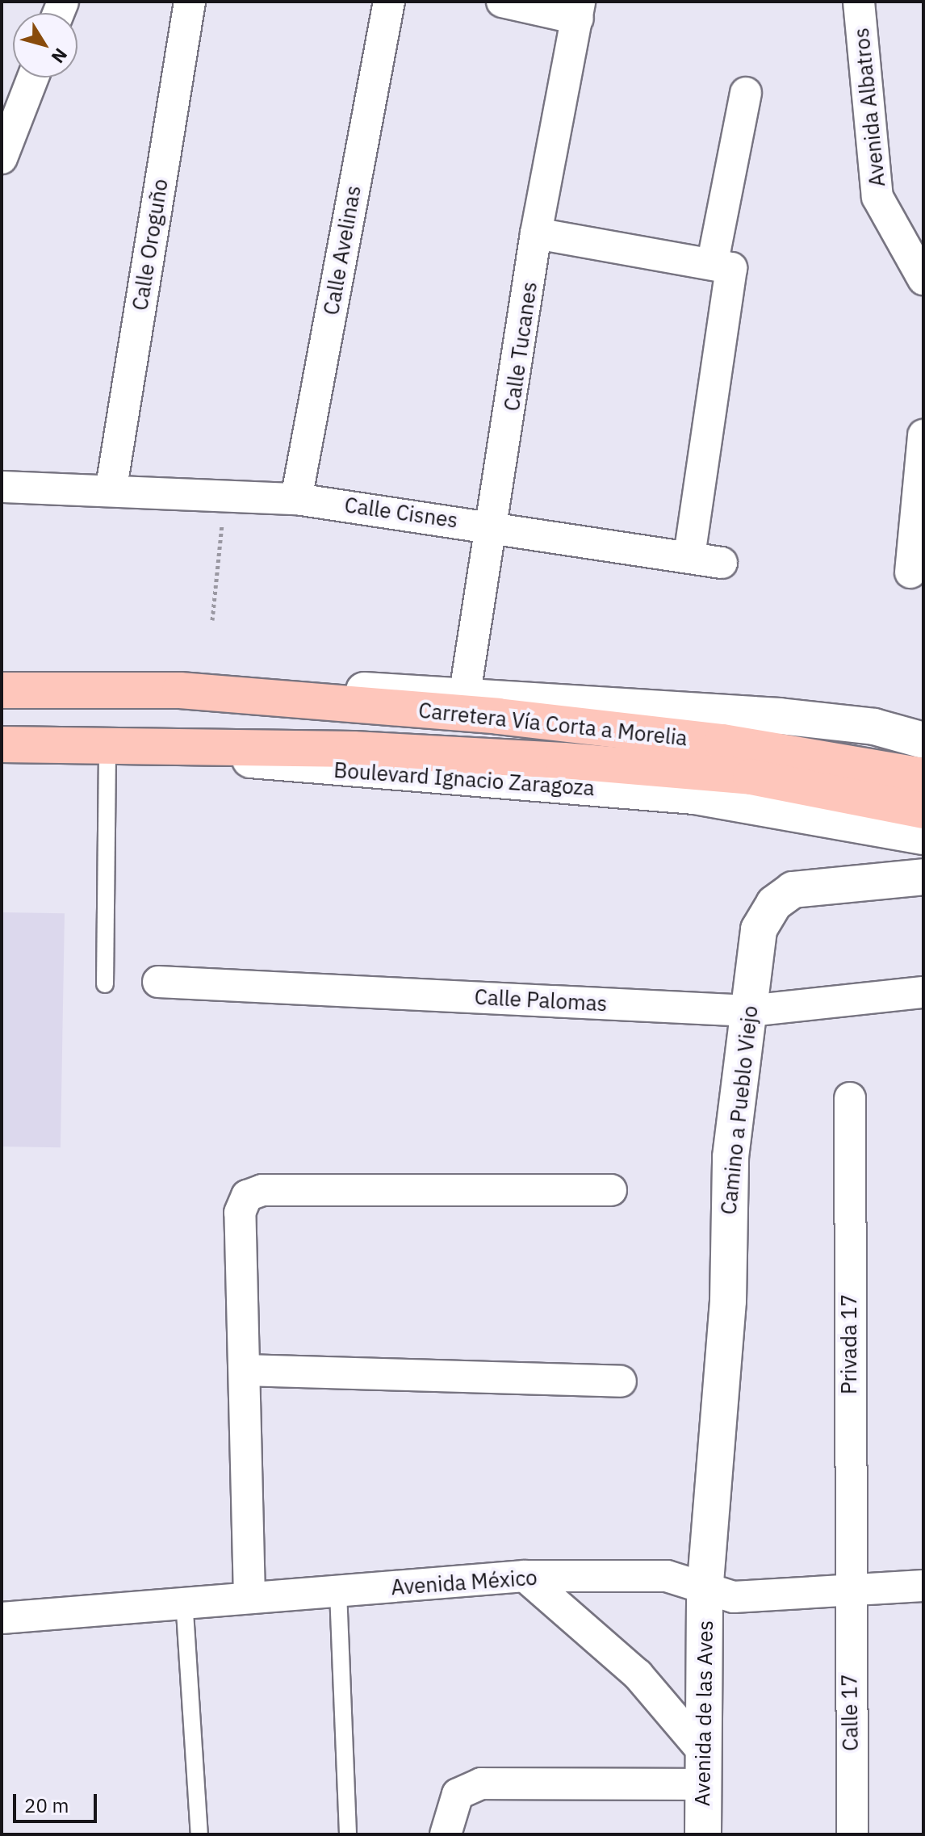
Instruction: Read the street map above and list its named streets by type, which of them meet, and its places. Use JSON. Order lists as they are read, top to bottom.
{
  "streets": {
    "main road": ["Carretera Vía Corta a Morelia", "Boulevard Ignacio Zaragoza"],
    "street": [
      "Avenida Albatros",
      "Calle Oroguño",
      "Calle Avelinas",
      "Calle Tucanes",
      "Calle Cisnes",
      "Calle Palomas",
      "Camino a Pueblo Viejo",
      "Privada 17",
      "Avenida México",
      "Calle 17",
      "Avenida de las Aves"
    ]
  },
  "crossings": [
    ["Calle Oroguño", "Calle Cisnes"],
    ["Calle Avelinas", "Calle Cisnes"],
    ["Calle Tucanes", "Calle Cisnes"],
    ["Carretera Vía Corta a Morelia", "Boulevard Ignacio Zaragoza"],
    ["Calle Palomas", "Camino a Pueblo Viejo"],
    ["Camino a Pueblo Viejo", "Avenida México"],
    ["Camino a Pueblo Viejo", "Avenida de las Aves"],
    ["Privada 17", "Avenida México"],
    ["Privada 17", "Calle 17"],
    ["Avenida México", "Calle 17"],
    ["Avenida México", "Avenida de las Aves"]
  ],
  "scale_bar": "20 m",
  "north": "bottom right"
}
